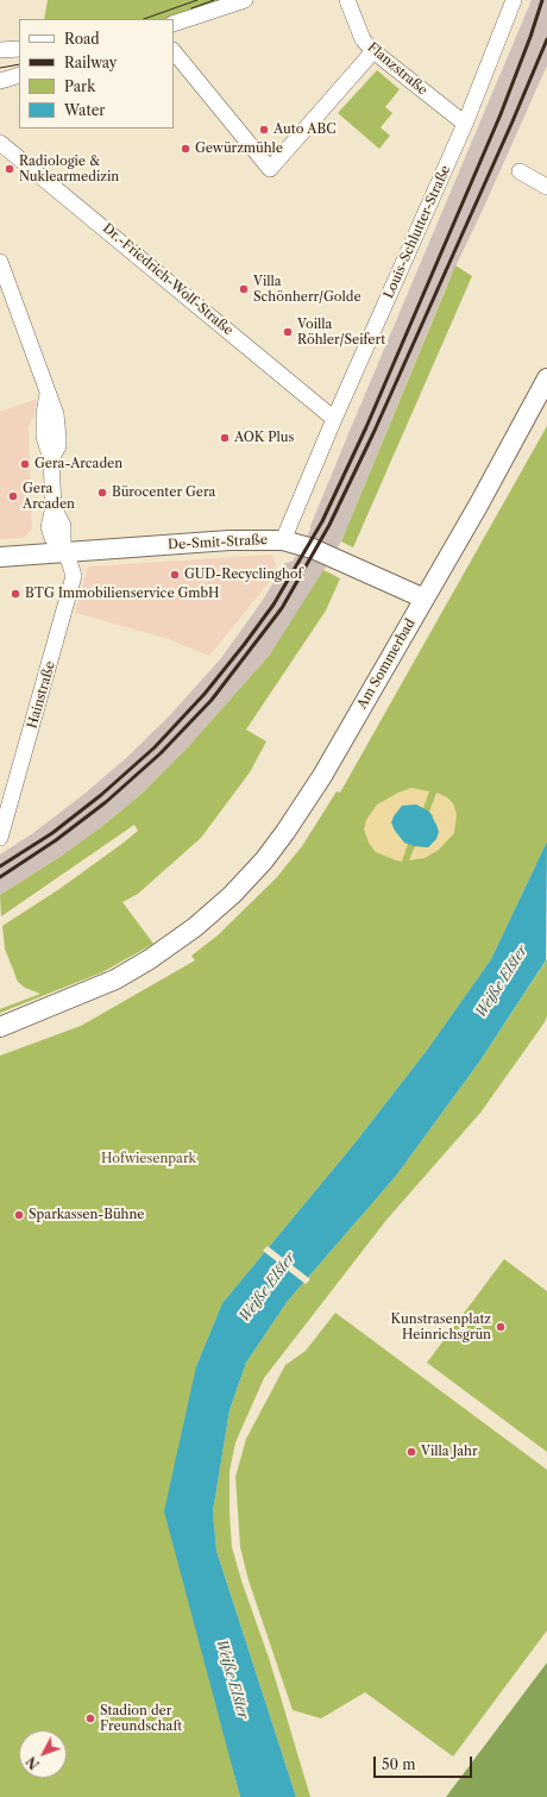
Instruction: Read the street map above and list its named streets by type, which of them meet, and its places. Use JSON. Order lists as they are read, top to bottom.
{
  "streets": {
    "main road": ["De-Smit-Straße", "Am Sommerbad"],
    "street": [
      "Flanzstraße",
      "Louis-Schlutter-Straße",
      "Dr.-Friedrich-Wolf-Straße",
      "Hainstraße"
    ]
  },
  "crossings": [
    ["Flanzstraße", "Louis-Schlutter-Straße"],
    ["Louis-Schlutter-Straße", "Dr.-Friedrich-Wolf-Straße"],
    ["Louis-Schlutter-Straße", "De-Smit-Straße"],
    ["De-Smit-Straße", "Am Sommerbad"],
    ["De-Smit-Straße", "Hainstraße"]
  ],
  "water": ["Weiße Elster"],
  "parks": ["Hofwiesenpark"],
  "places": [
    "Auto ABC",
    "Gewürzmühle",
    "Radiologie & Nuklearmedizin",
    "Villa Schönherr/Golde",
    "Voilla Röhler/Seifert",
    "AOK Plus",
    "Gera-Arcaden",
    "Bürocenter Gera",
    "Gera Arcaden",
    "GUD-Recyclinghof",
    "BTG Immobilienservice GmbH",
    "Sparkassen-Bühne",
    "Kunstrasenplatz Heinrichsgrün",
    "Villa Jahr",
    "Stadion der Freundschaft"
  ],
  "legend": [
    "Road",
    "Railway",
    "Park",
    "Water"
  ],
  "scale_bar": "50 m",
  "north": "bottom left"
}
